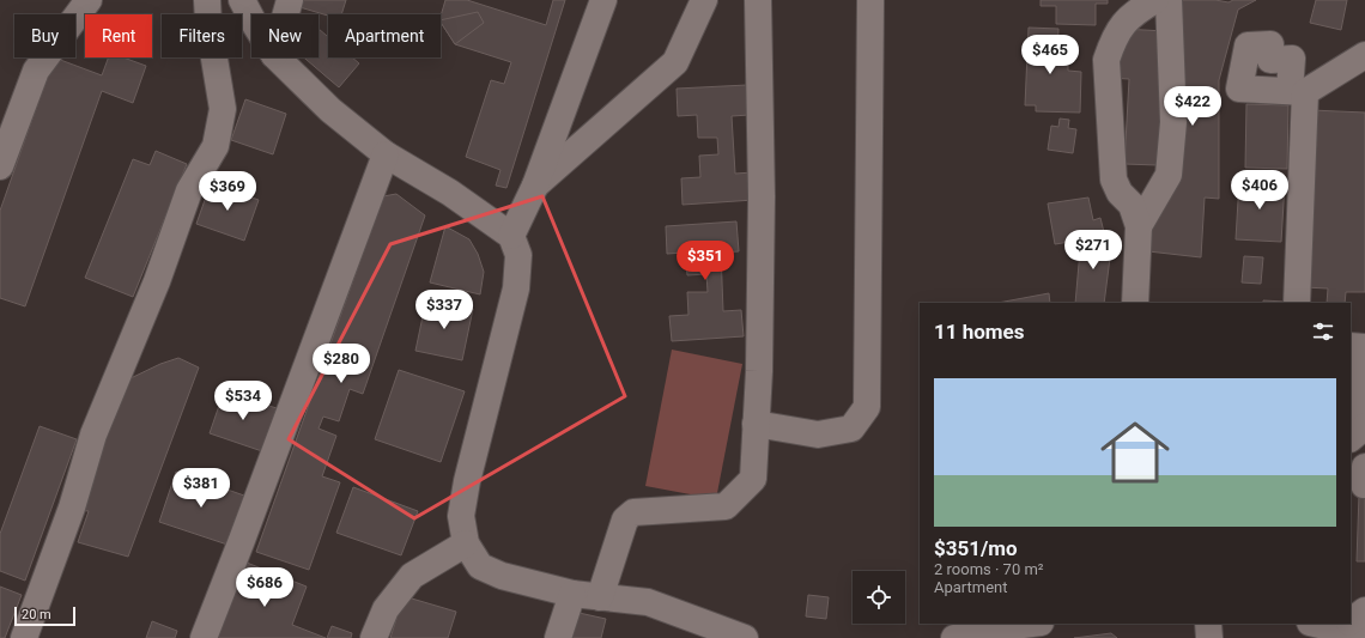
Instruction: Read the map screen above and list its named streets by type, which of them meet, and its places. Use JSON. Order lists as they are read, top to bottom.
{
  "scale_bar": "20 m",
  "page": {
    "chip": [
      "Buy",
      "Rent",
      "Filters",
      "New",
      "Apartment"
    ],
    "price": [
      "$465",
      "$422",
      "$406",
      "$369",
      "$271",
      "$351",
      "$337",
      "$280",
      "$534",
      "$381",
      "$686"
    ],
    "heading": "11 homes",
    "list": [
      {
        "name": "$351/mo",
        "note": "2 rooms · 70 m² · Apartment"
      }
    ],
    "scale": "20 m"
  }
}
